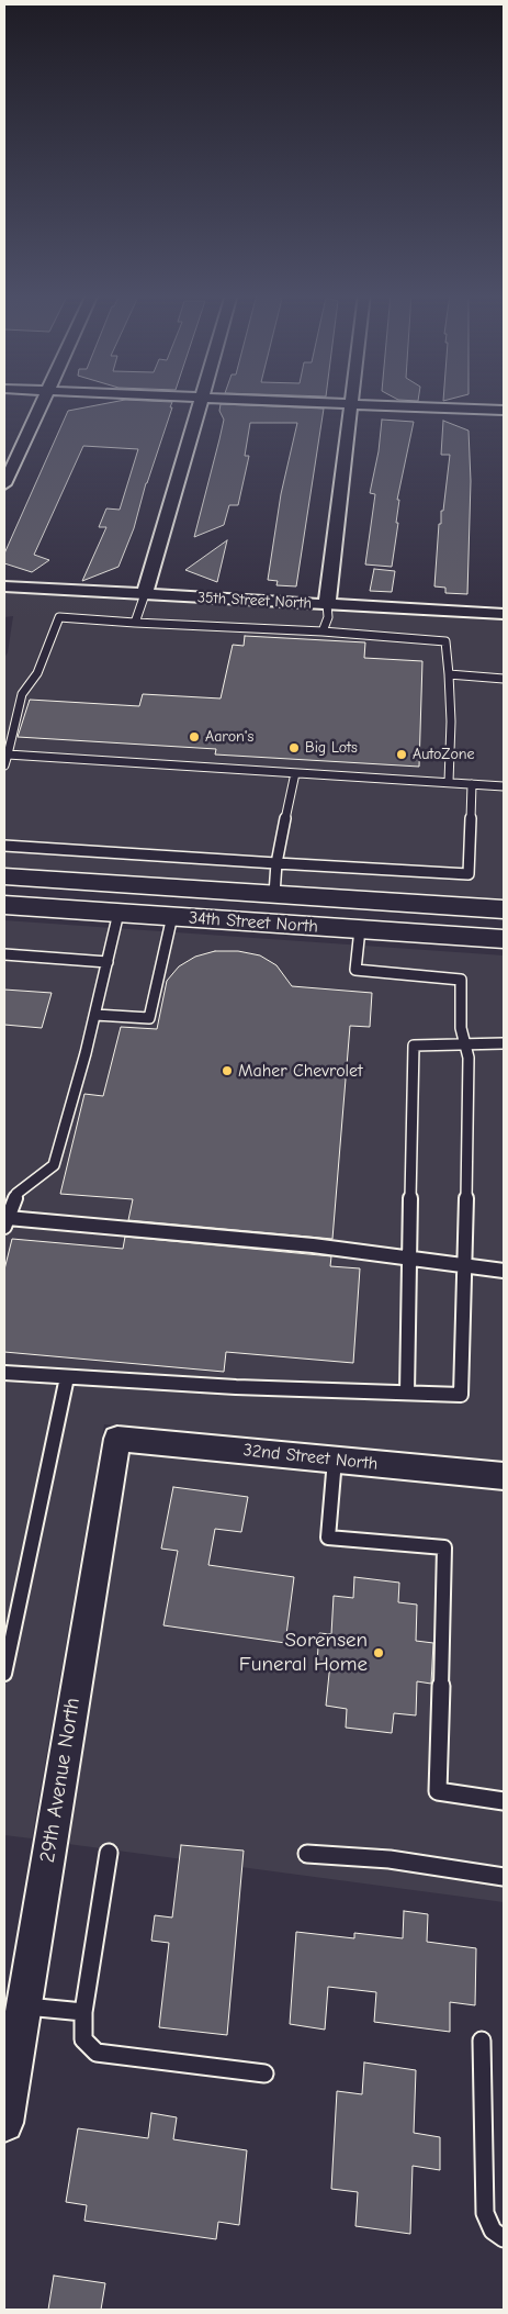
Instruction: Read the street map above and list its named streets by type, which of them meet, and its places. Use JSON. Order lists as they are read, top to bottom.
{
  "streets": {
    "highway": ["34th Street North"],
    "street": ["35th Street North", "32nd Street North", "29th Avenue North"]
  },
  "crossings": [
    ["32nd Street North", "29th Avenue North"]
  ],
  "places": [
    "Aaron's",
    "Big Lots",
    "AutoZone",
    "Maher Chevrolet",
    "Sorensen Funeral Home"
  ]
}
